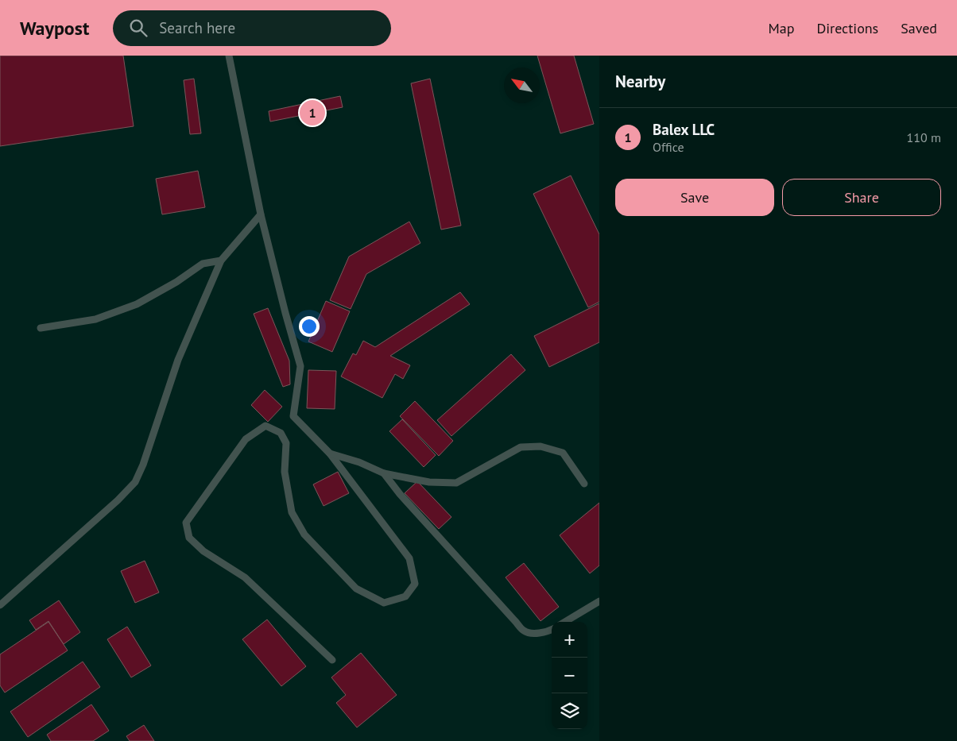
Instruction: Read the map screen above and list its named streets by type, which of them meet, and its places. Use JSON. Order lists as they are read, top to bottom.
{
  "north": "top left",
  "page": {
    "header": "Waypost",
    "search": "Search here",
    "nav": ["Map", "Directions", "Saved"],
    "heading": "Nearby",
    "pins": "1",
    "list": [
      {
        "mark": "1",
        "name": "Balex LLC",
        "note": "Office",
        "value": "110 m"
      }
    ],
    "buttons": ["Save", "Share"],
    "map_buttons": ["+", "−"]
  }
}
